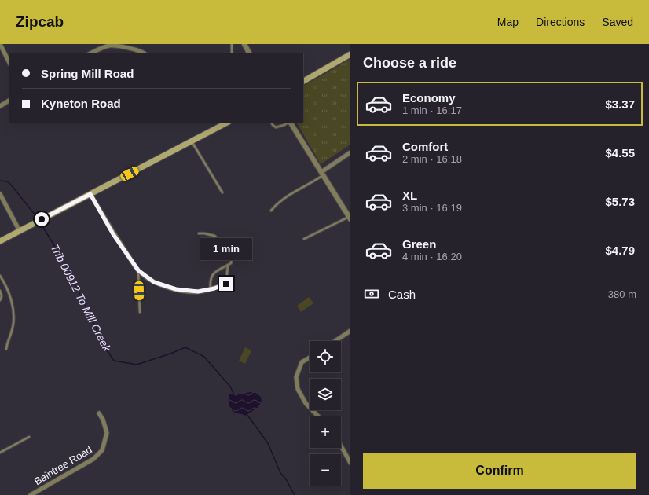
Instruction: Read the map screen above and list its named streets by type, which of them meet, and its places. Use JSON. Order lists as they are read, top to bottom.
{
  "streets": {
    "street": ["Baintree Road"]
  },
  "water": ["Trib 00912 To Mill Creek"],
  "page": {
    "header": "Zipcab",
    "nav": ["Map", "Directions", "Saved"],
    "heading": "Choose a ride",
    "banner": ["Spring Mill Road", "Kyneton Road"],
    "list": [
      {
        "name": "Economy",
        "note": "1 min · 16:17",
        "value": "$3.37"
      },
      {
        "name": "Comfort",
        "note": "2 min · 16:18",
        "value": "$4.55"
      },
      {
        "name": "XL",
        "note": "3 min · 16:19",
        "value": "$5.73"
      },
      {
        "name": "Green",
        "note": "4 min · 16:20",
        "value": "$4.79"
      }
    ],
    "bubble": "1 min",
    "pay": ["Cash", "380 m"],
    "map_buttons": ["+", "−"],
    "buttons": "Confirm"
  }
}
